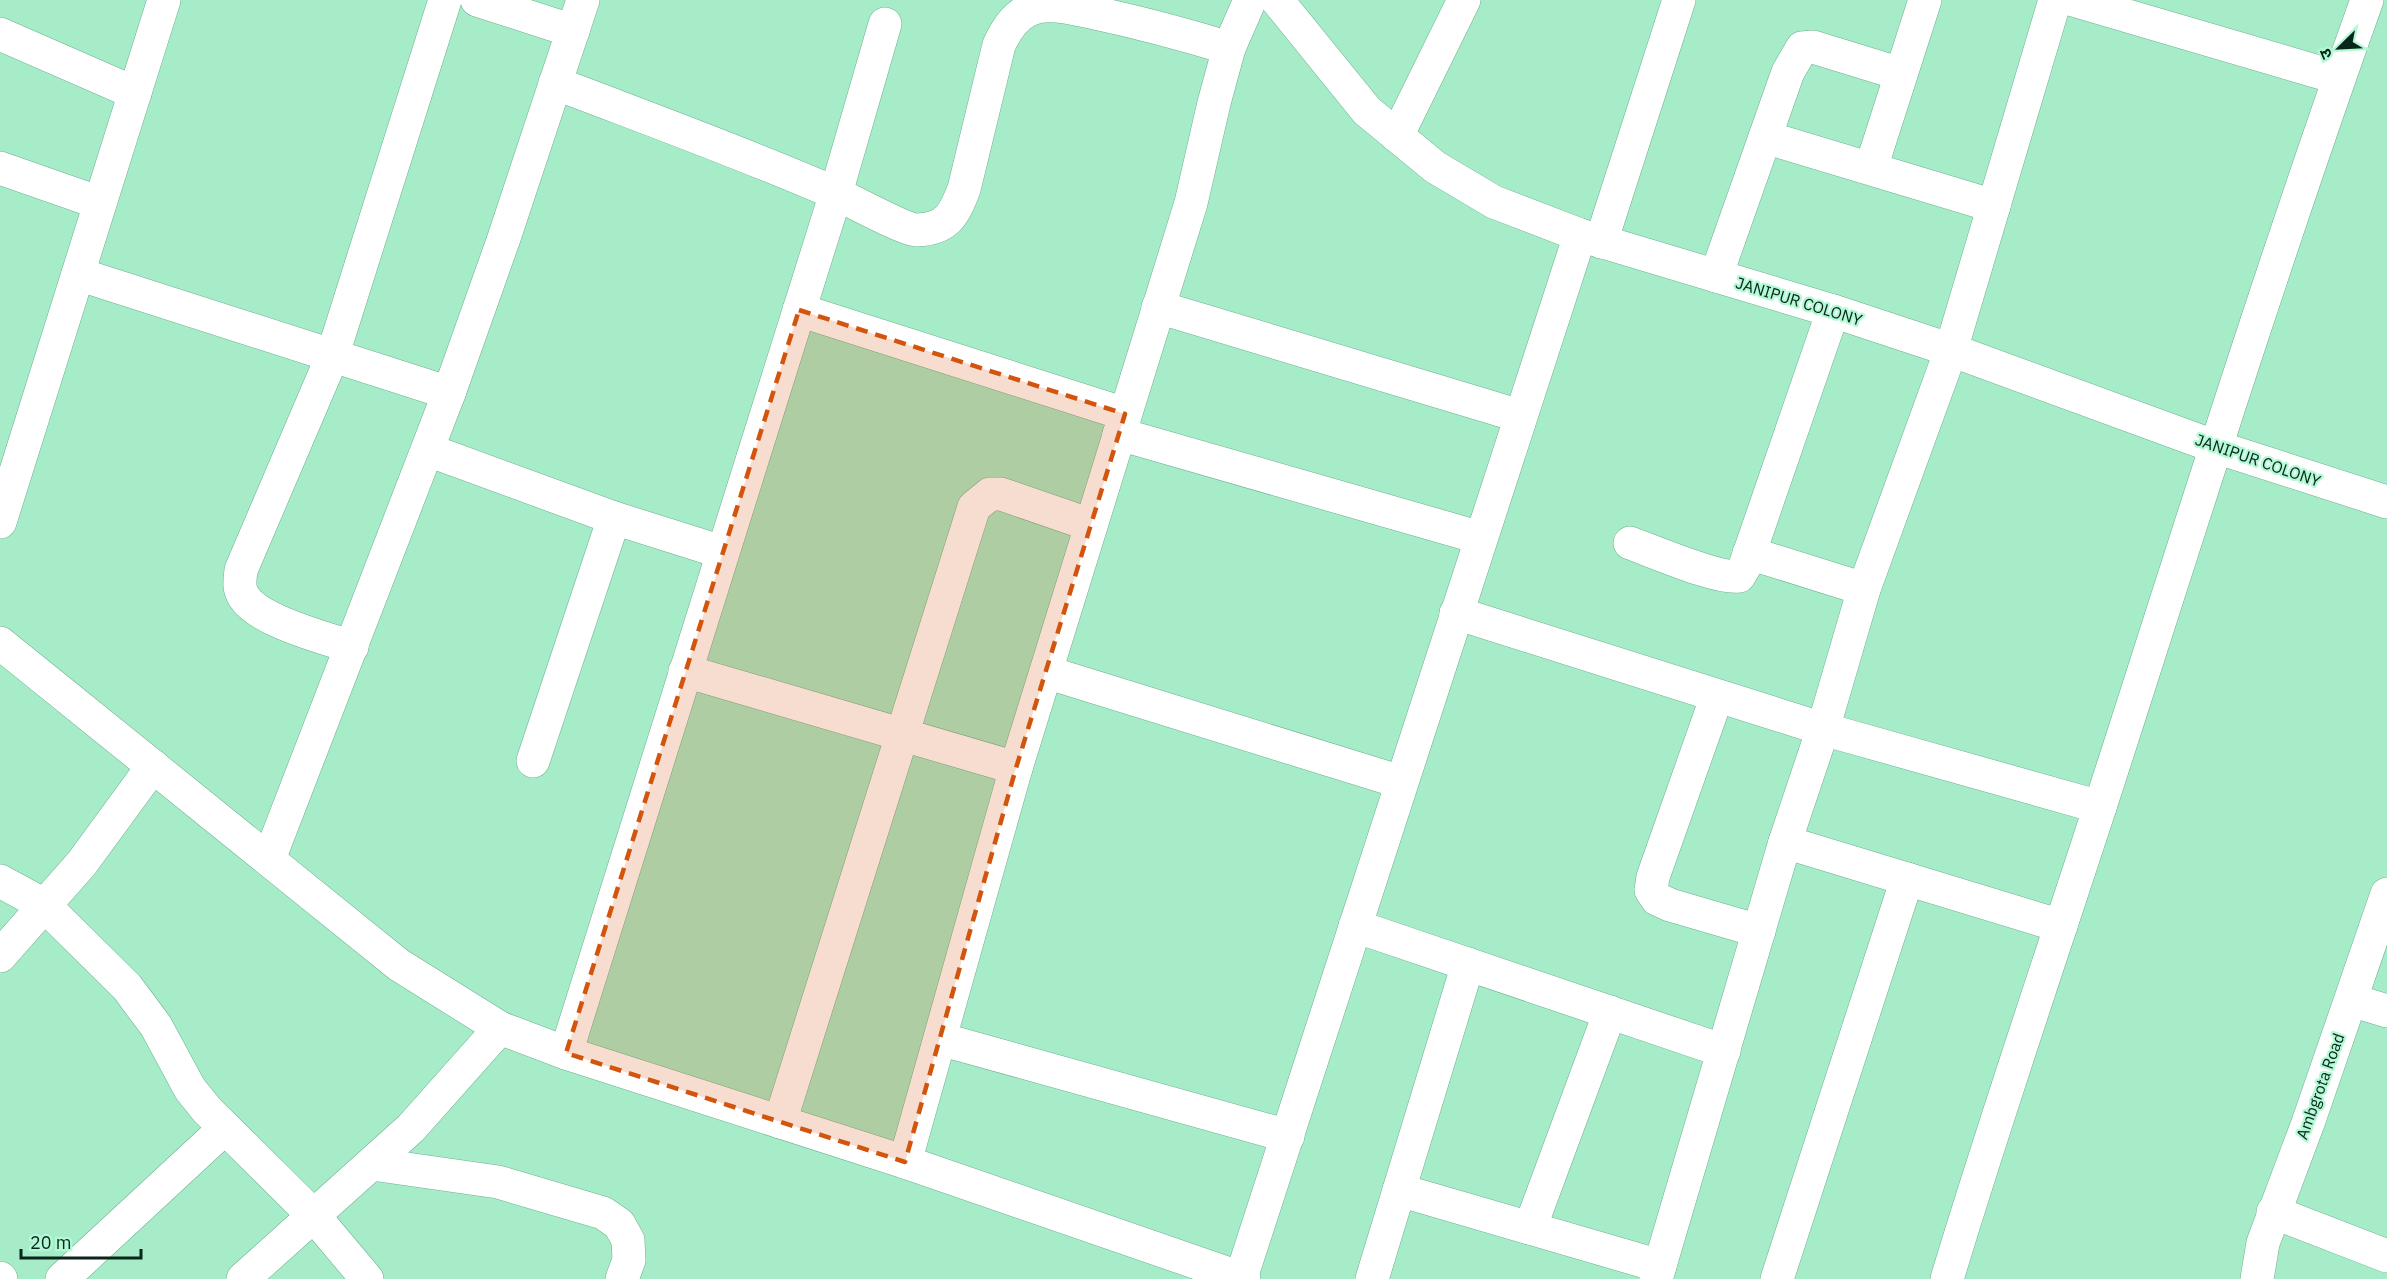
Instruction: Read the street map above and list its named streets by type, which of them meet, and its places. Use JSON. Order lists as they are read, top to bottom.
{
  "streets": {
    "street": ["JANIPUR COLONY", "Ambgrota Road"]
  },
  "scale_bar": "20 m",
  "north": "bottom left"
}
